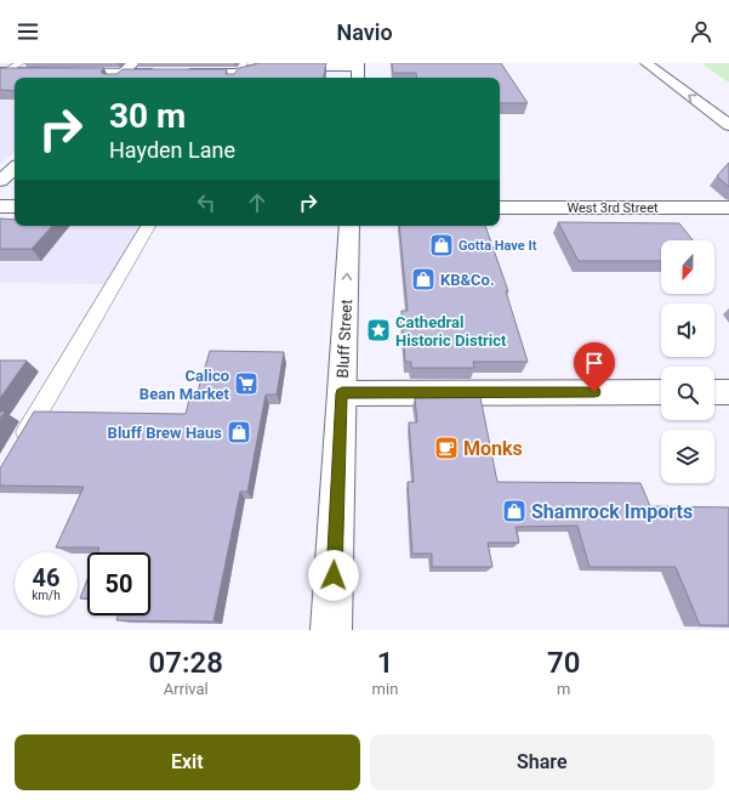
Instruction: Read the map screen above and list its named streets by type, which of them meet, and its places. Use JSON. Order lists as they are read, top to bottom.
{
  "streets": {
    "street": ["West 3rd Street", "Bluff Street"]
  },
  "one_way": ["Bluff Street"],
  "places": {
    "shop": [
      "Gotta Have It",
      "KB&Co.",
      "Bluff Brew Haus",
      "Shamrock Imports"
    ],
    "place": ["Cathedral Historic District"],
    "supermarket": ["Calico Bean Market"],
    "cafe": ["Monks"]
  },
  "north": "bottom",
  "page": {
    "header": "Navio",
    "turn": ["30 m", "Hayden Lane"],
    "speed": "46 km/h",
    "limit": "50",
    "eta": [
      "07:28",
      "Arrival",
      "1",
      "min",
      "70",
      "m"
    ],
    "buttons": ["Exit", "Share"]
  }
}
